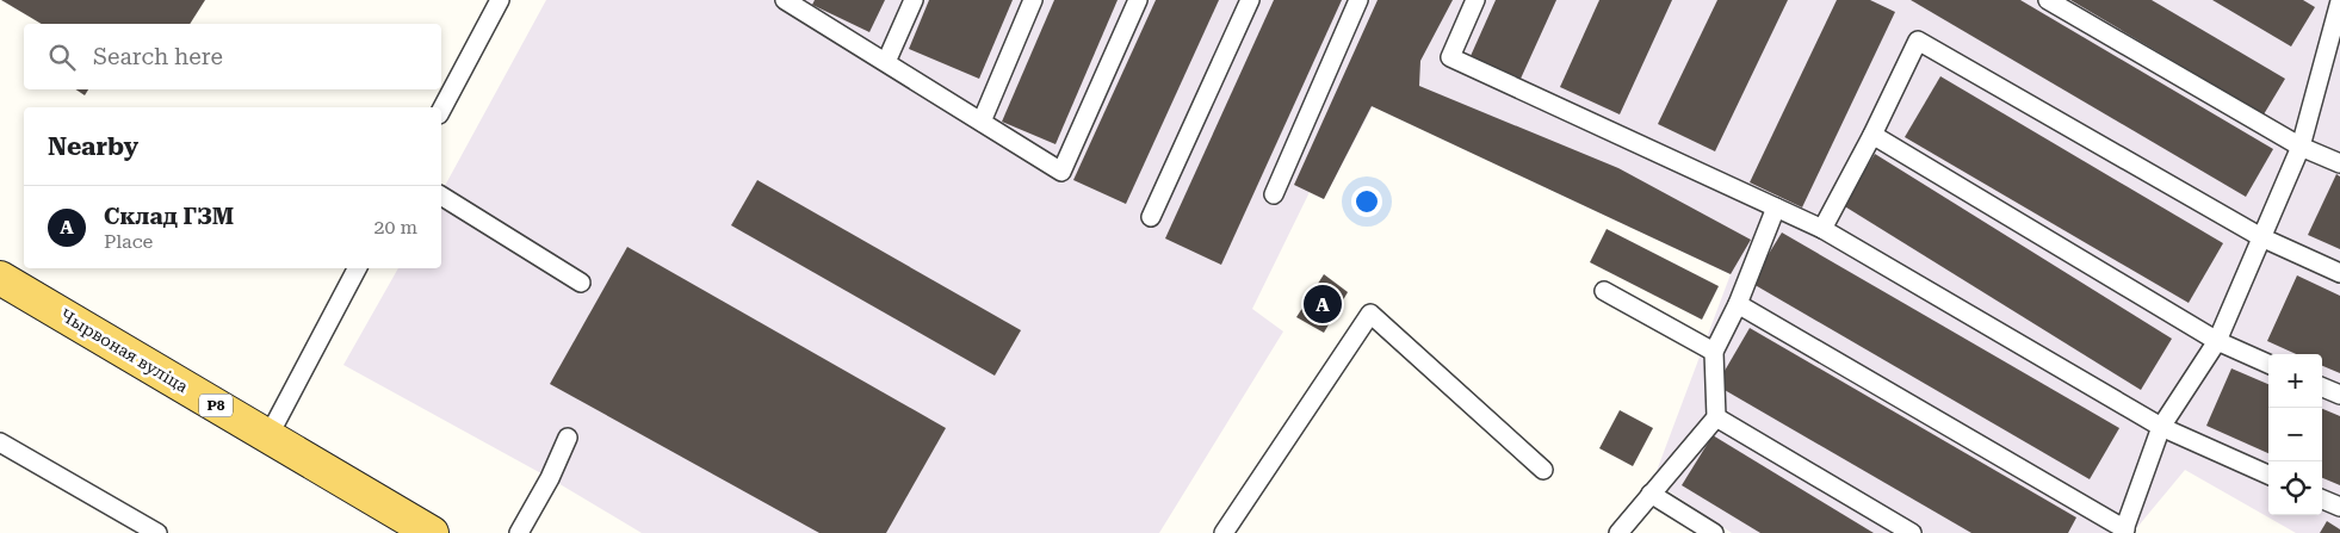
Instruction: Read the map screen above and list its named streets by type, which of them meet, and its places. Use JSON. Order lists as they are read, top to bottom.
{
  "streets": {
    "main road": ["Чырвоная вуліца", "Р8"]
  },
  "page": {
    "search": "Search here",
    "heading": "Nearby",
    "list": [
      {
        "mark": "A",
        "name": "Склад ГЗМ",
        "note": "Place",
        "value": "20 m"
      }
    ],
    "pins": "A",
    "map_buttons": ["+", "−"]
  }
}
